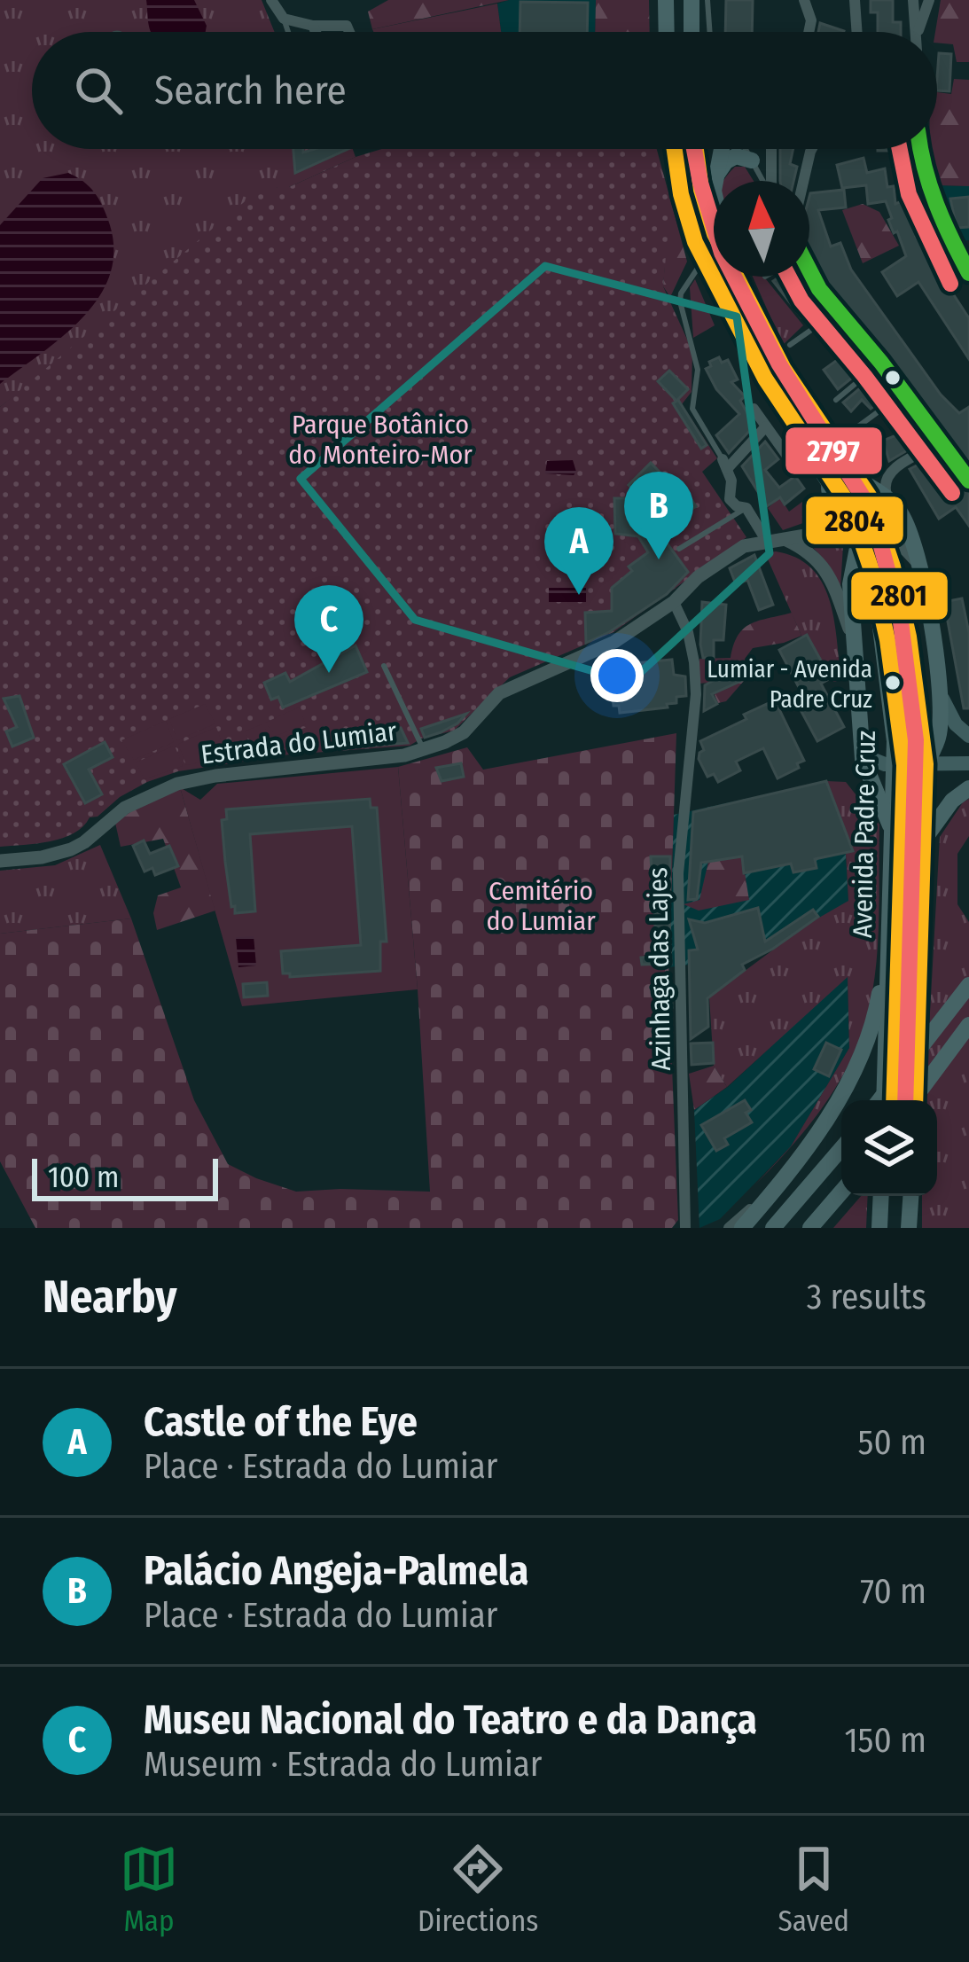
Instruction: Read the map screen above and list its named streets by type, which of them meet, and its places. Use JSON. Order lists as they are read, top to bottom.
{
  "streets": {
    "highway": ["Avenida Padre Cruz"],
    "street": ["Estrada do Lumiar", "Azinhaga das Lajes"]
  },
  "crossings": [
    ["Estrada do Lumiar", "Azinhaga das Lajes"]
  ],
  "parks": ["Parque Botânico do Monteiro-Mor", "Cemitério do Lumiar"],
  "places": ["Lumiar - Avenida Padre Cruz"],
  "lines": ["transit line 2801", "transit line 2804", "transit line 2797"],
  "scale_bar": "100 m",
  "north": "top",
  "page": {
    "search": "Search here",
    "pins": ["B", "A", "C"],
    "scale": "100 m",
    "heading": ["Nearby", "3 results"],
    "list": [
      {
        "mark": "A",
        "name": "Castle of the Eye",
        "note": "Place · Estrada do Lumiar",
        "value": "50 m"
      },
      {
        "mark": "B",
        "name": "Palácio Angeja-Palmela",
        "note": "Place · Estrada do Lumiar",
        "value": "70 m"
      },
      {
        "mark": "C",
        "name": "Museu Nacional do Teatro e da Dança",
        "note": "Museum · Estrada do Lumiar",
        "value": "150 m"
      }
    ],
    "nav": ["Map", "Directions", "Saved"]
  }
}
